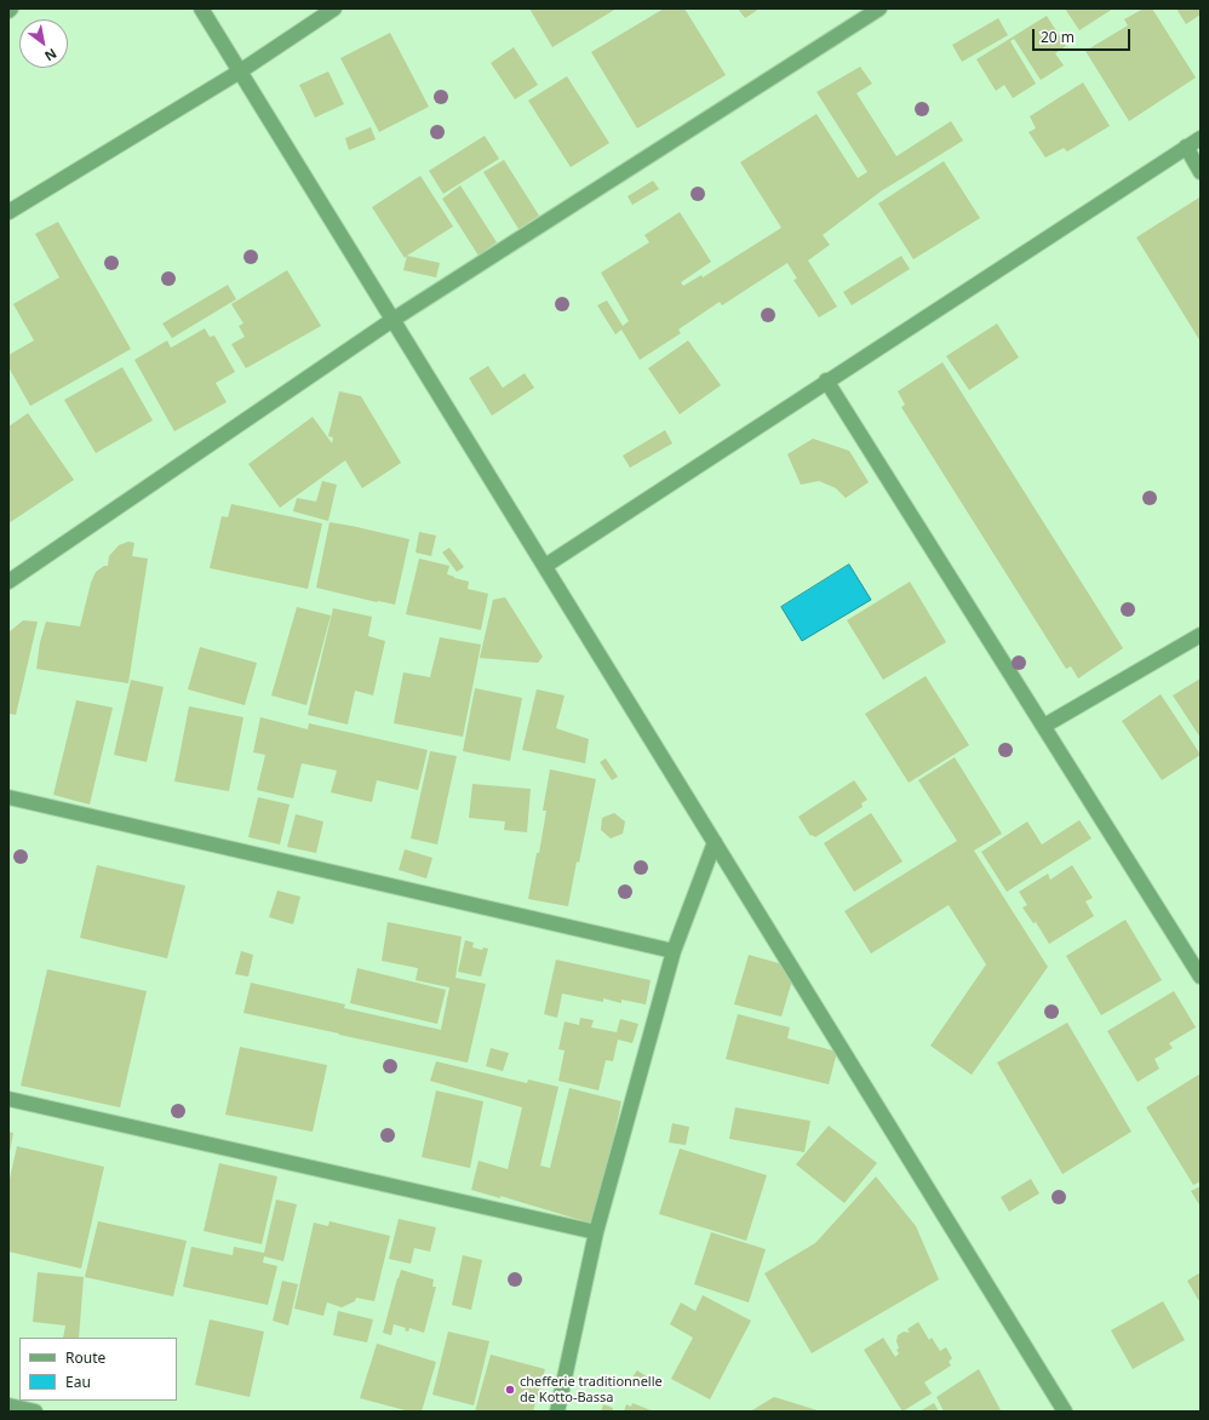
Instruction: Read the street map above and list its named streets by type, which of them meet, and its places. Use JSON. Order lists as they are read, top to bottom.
{
  "places": ["chefferie traditionnelle de Kotto-Bassa"],
  "legend": ["Route", "Eau"],
  "scale_bar": "20 m",
  "north": "bottom right"
}
